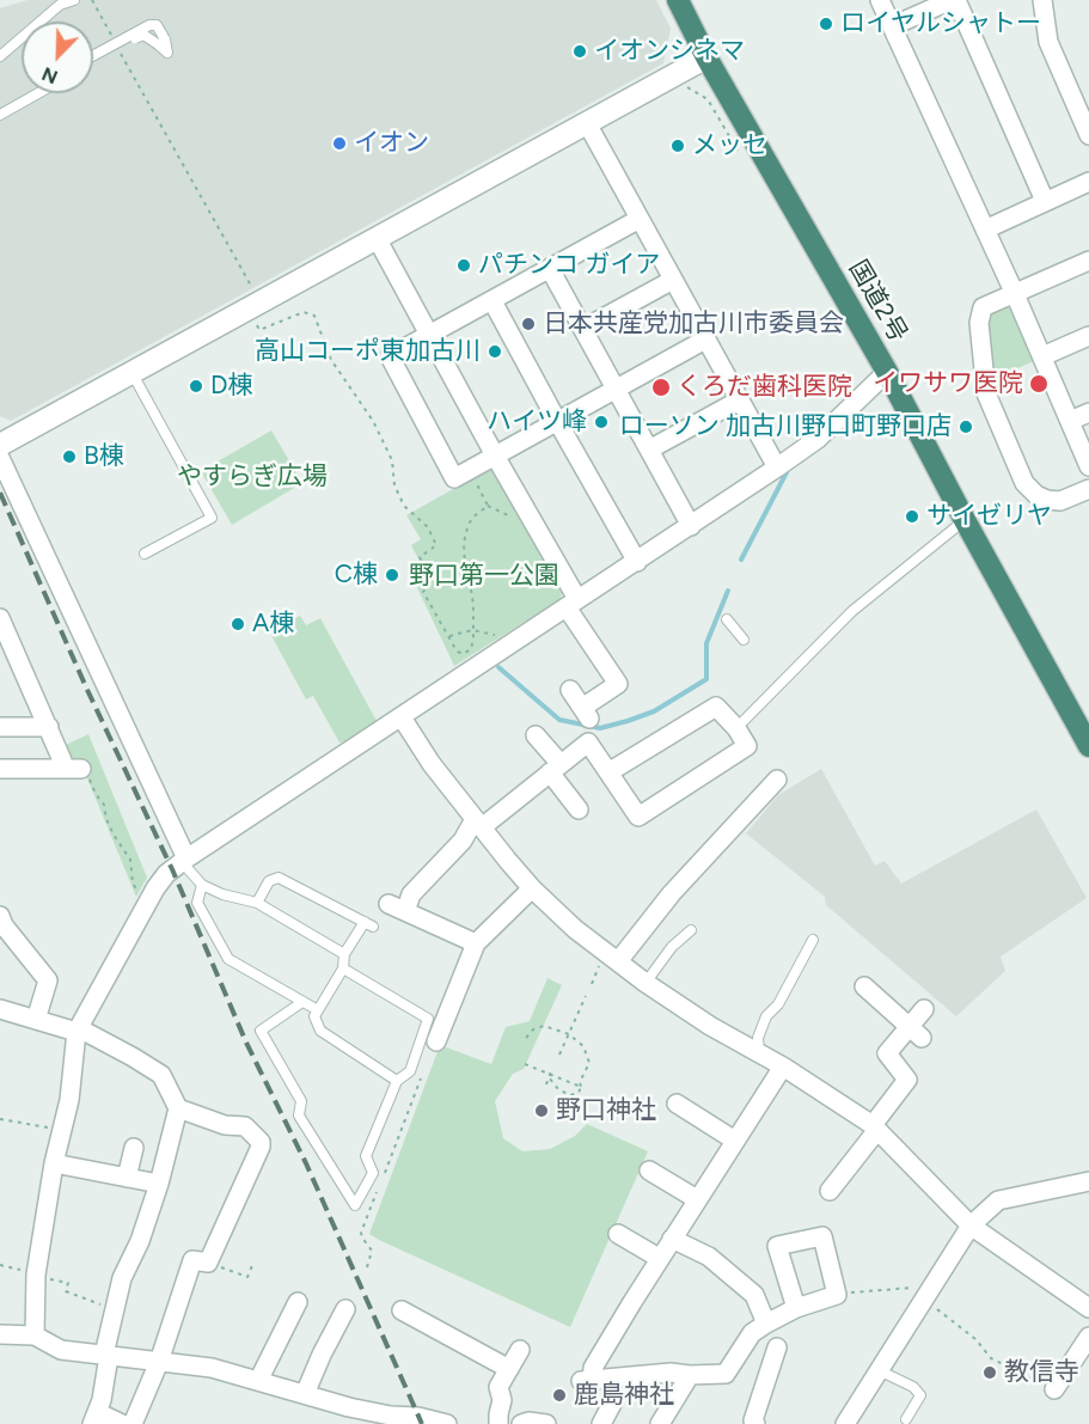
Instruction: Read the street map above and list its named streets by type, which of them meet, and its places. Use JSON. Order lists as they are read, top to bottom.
{
  "streets": {
    "highway": ["国道2号"]
  },
  "parks": ["やすらぎ広場", "野口第一公園"],
  "places": [
    "ロイヤルシャトー",
    "イオンシネマ",
    "イオン",
    "メッセ",
    "パチンコ ガイア",
    "日本共産党加古川市委員会",
    "高山コーポ東加古川",
    "イワサワ医院",
    "D棟",
    "くろだ歯科医院",
    "ハイツ峰",
    "ローソン 加古川野口町野口店",
    "B棟",
    "サイゼリヤ",
    "C棟",
    "A棟",
    "野口神社",
    "教信寺",
    "鹿島神社"
  ],
  "north": "bottom left"
}
